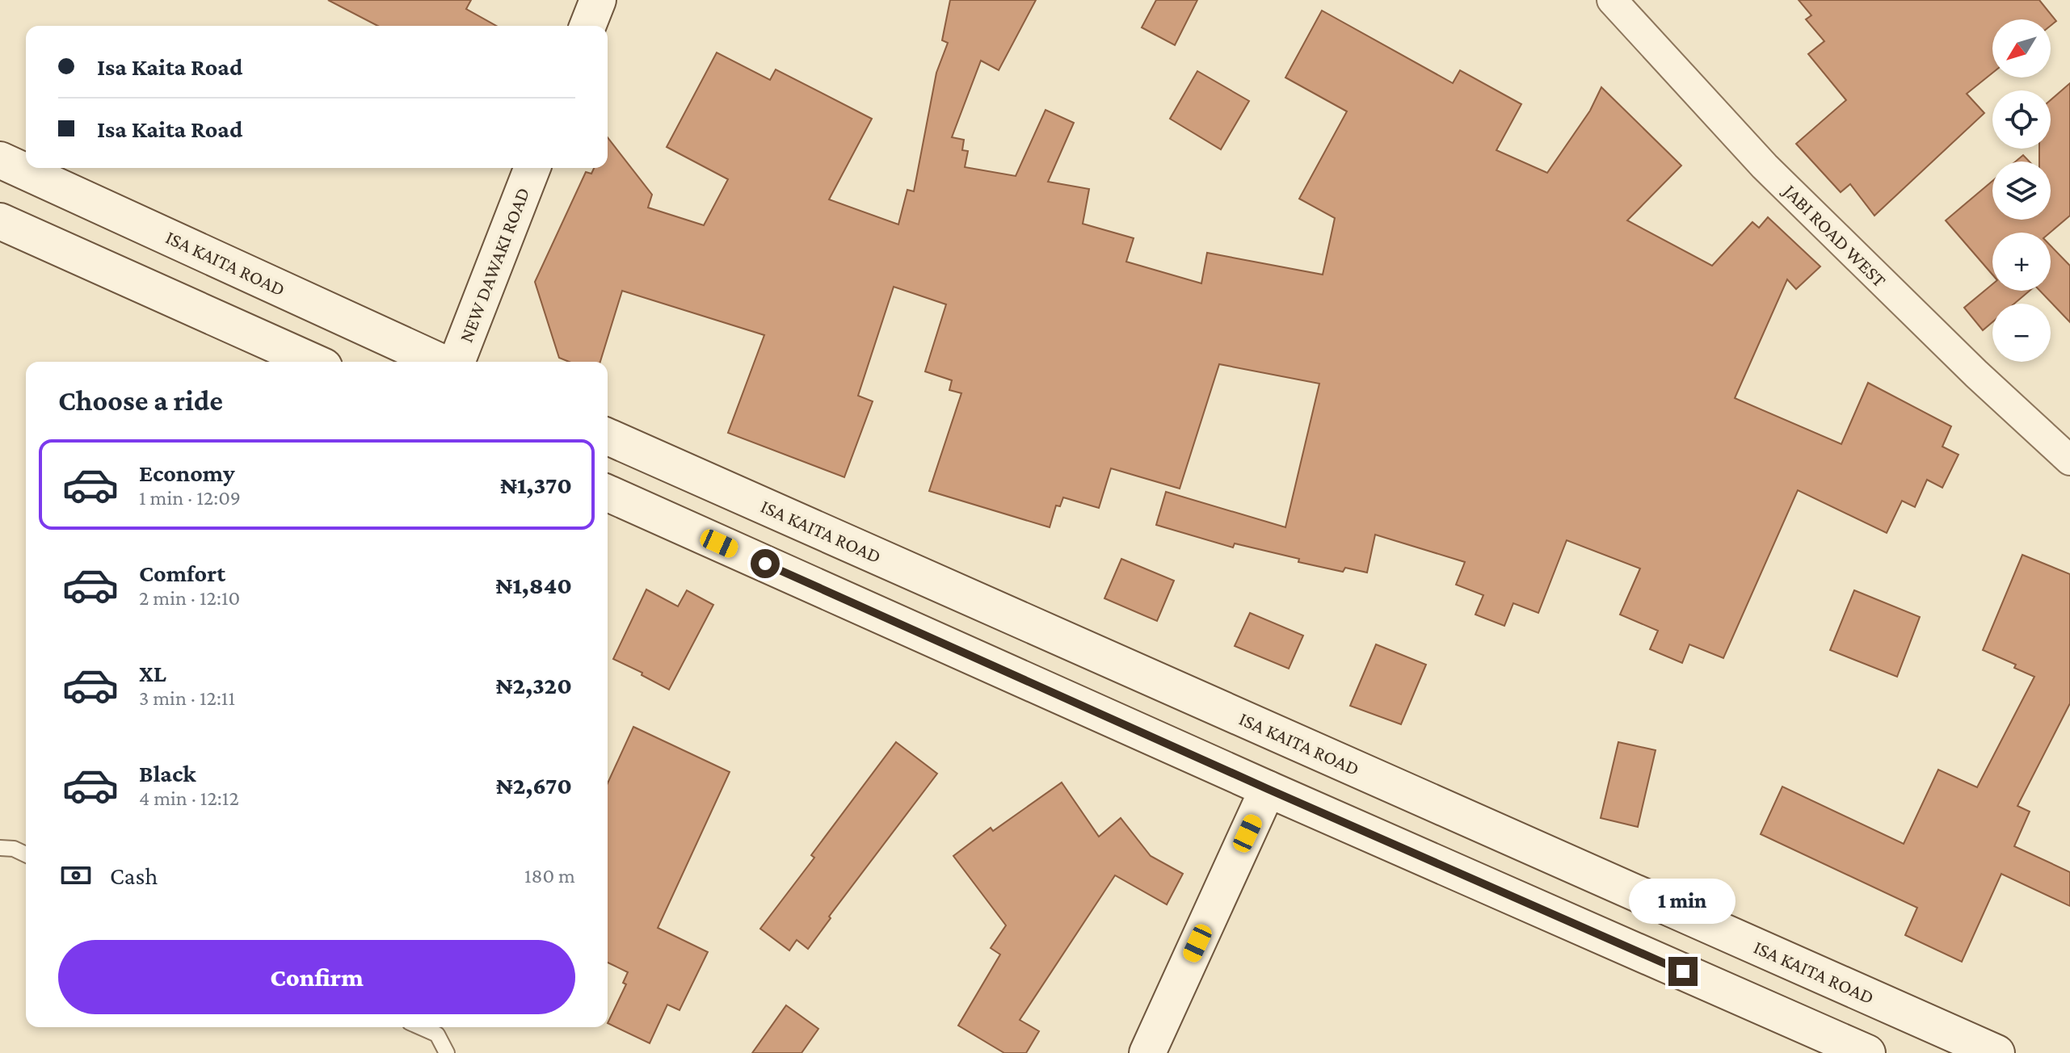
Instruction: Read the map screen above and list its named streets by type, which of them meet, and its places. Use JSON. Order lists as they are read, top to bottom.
{
  "streets": {
    "main road": ["ISA KAITA ROAD", "NEW DAWAKI ROAD"],
    "street": ["JABI ROAD WEST"]
  },
  "north": "bottom left",
  "page": {
    "map_buttons": ["+", "−"],
    "banner": ["Isa Kaita Road", "Isa Kaita Road"],
    "heading": "Choose a ride",
    "list": [
      {
        "name": "Economy",
        "note": "1 min · 12:09",
        "value": "₦1,370"
      },
      {
        "name": "Comfort",
        "note": "2 min · 12:10",
        "value": "₦1,840"
      },
      {
        "name": "XL",
        "note": "3 min · 12:11",
        "value": "₦2,320"
      },
      {
        "name": "Black",
        "note": "4 min · 12:12",
        "value": "₦2,670"
      }
    ],
    "pay": ["Cash", "180 m"],
    "bubble": "1 min",
    "buttons": "Confirm"
  }
}
